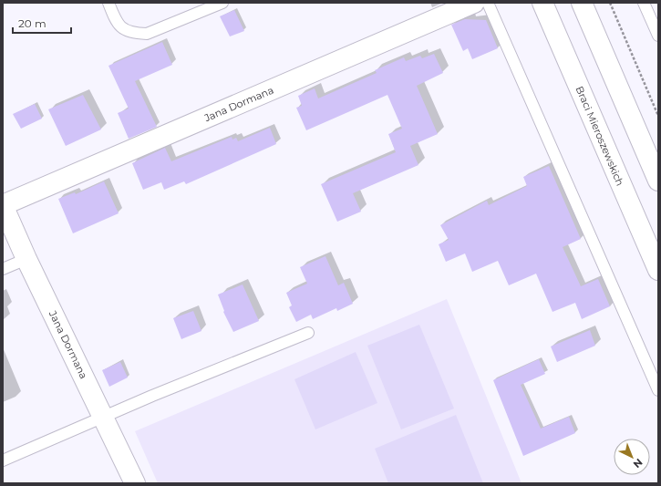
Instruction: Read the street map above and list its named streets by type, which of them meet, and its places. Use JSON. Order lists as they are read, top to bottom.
{
  "streets": {
    "street": ["Jana Dormana", "Braci Mieroszewskich"]
  },
  "scale_bar": "20 m",
  "north": "bottom right"
}
